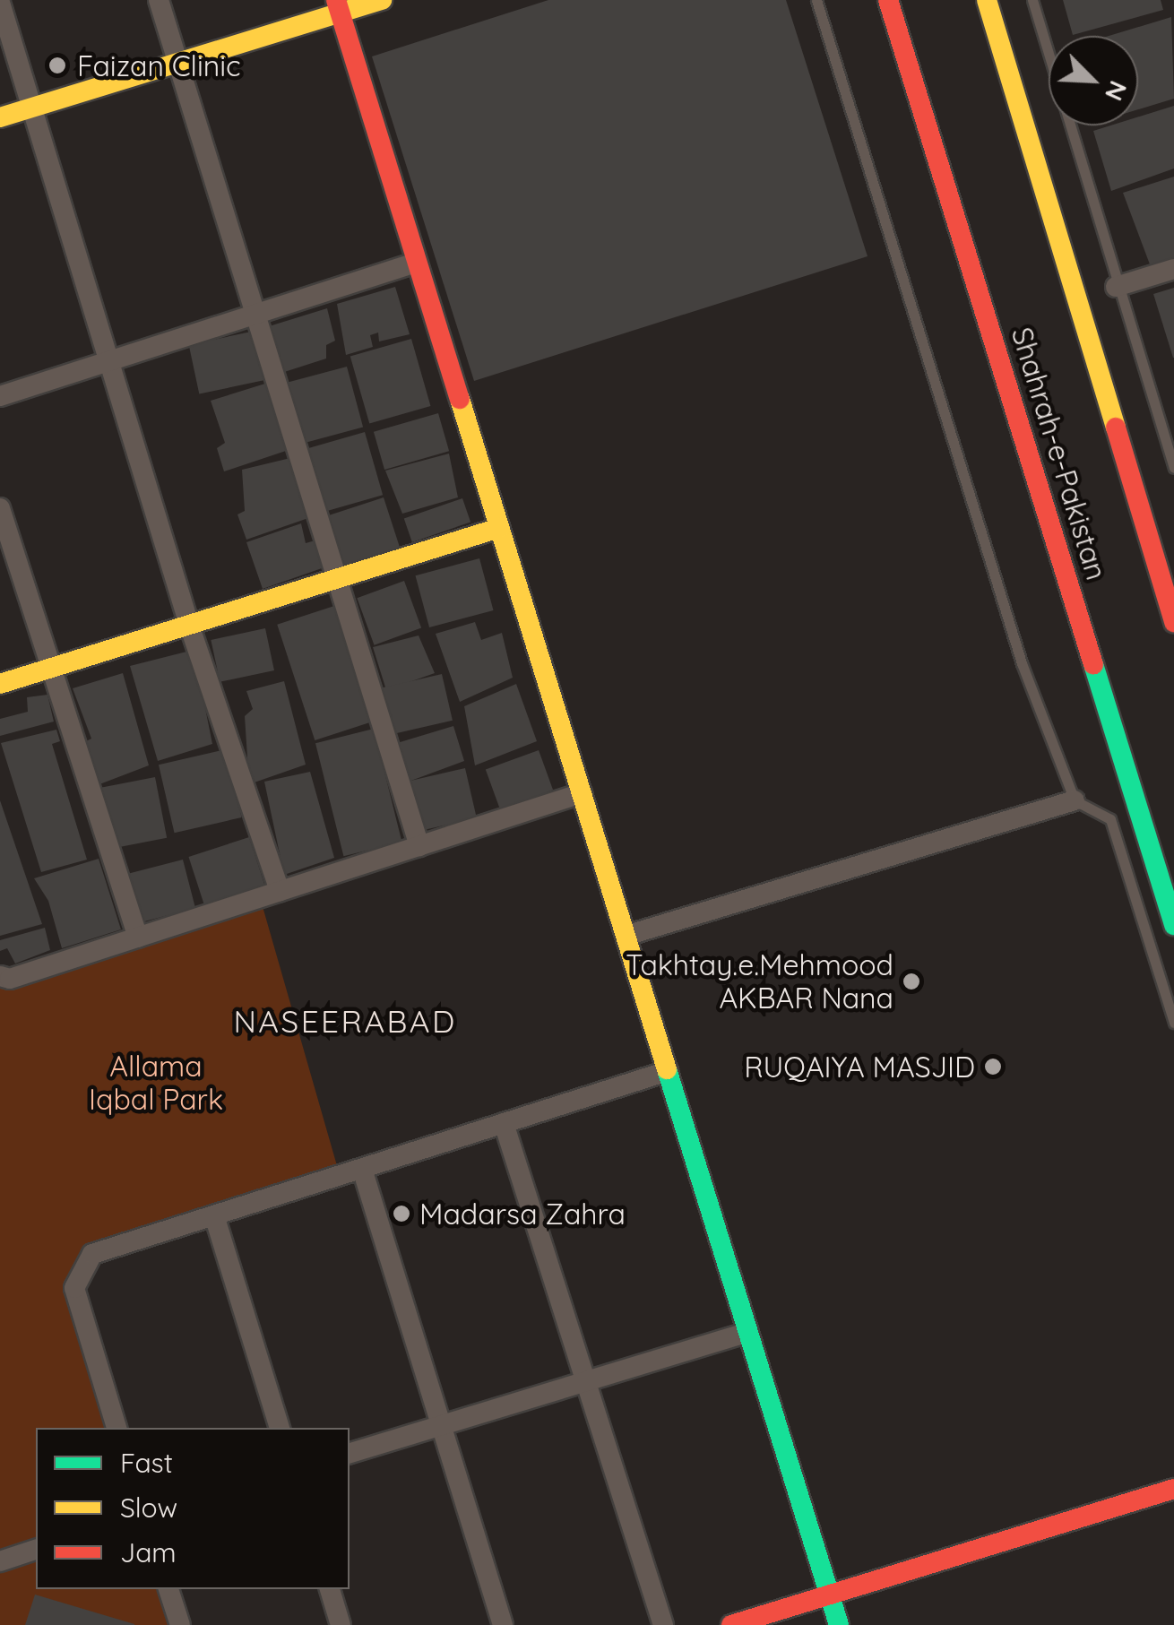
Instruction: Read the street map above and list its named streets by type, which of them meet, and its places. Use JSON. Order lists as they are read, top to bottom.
{
  "streets": {
    "main road": ["Shahrah-e-Pakistan"]
  },
  "districts": ["NASEERABAD"],
  "parks": ["Allama Iqbal Park"],
  "places": [
    "Faizan Clinic",
    "Takhtay.e.Mehmood AKBAR Nana",
    "RUQAIYA MASJID",
    "Madarsa Zahra"
  ],
  "legend": ["Fast", "Slow", "Jam"],
  "north": "bottom right"
}
